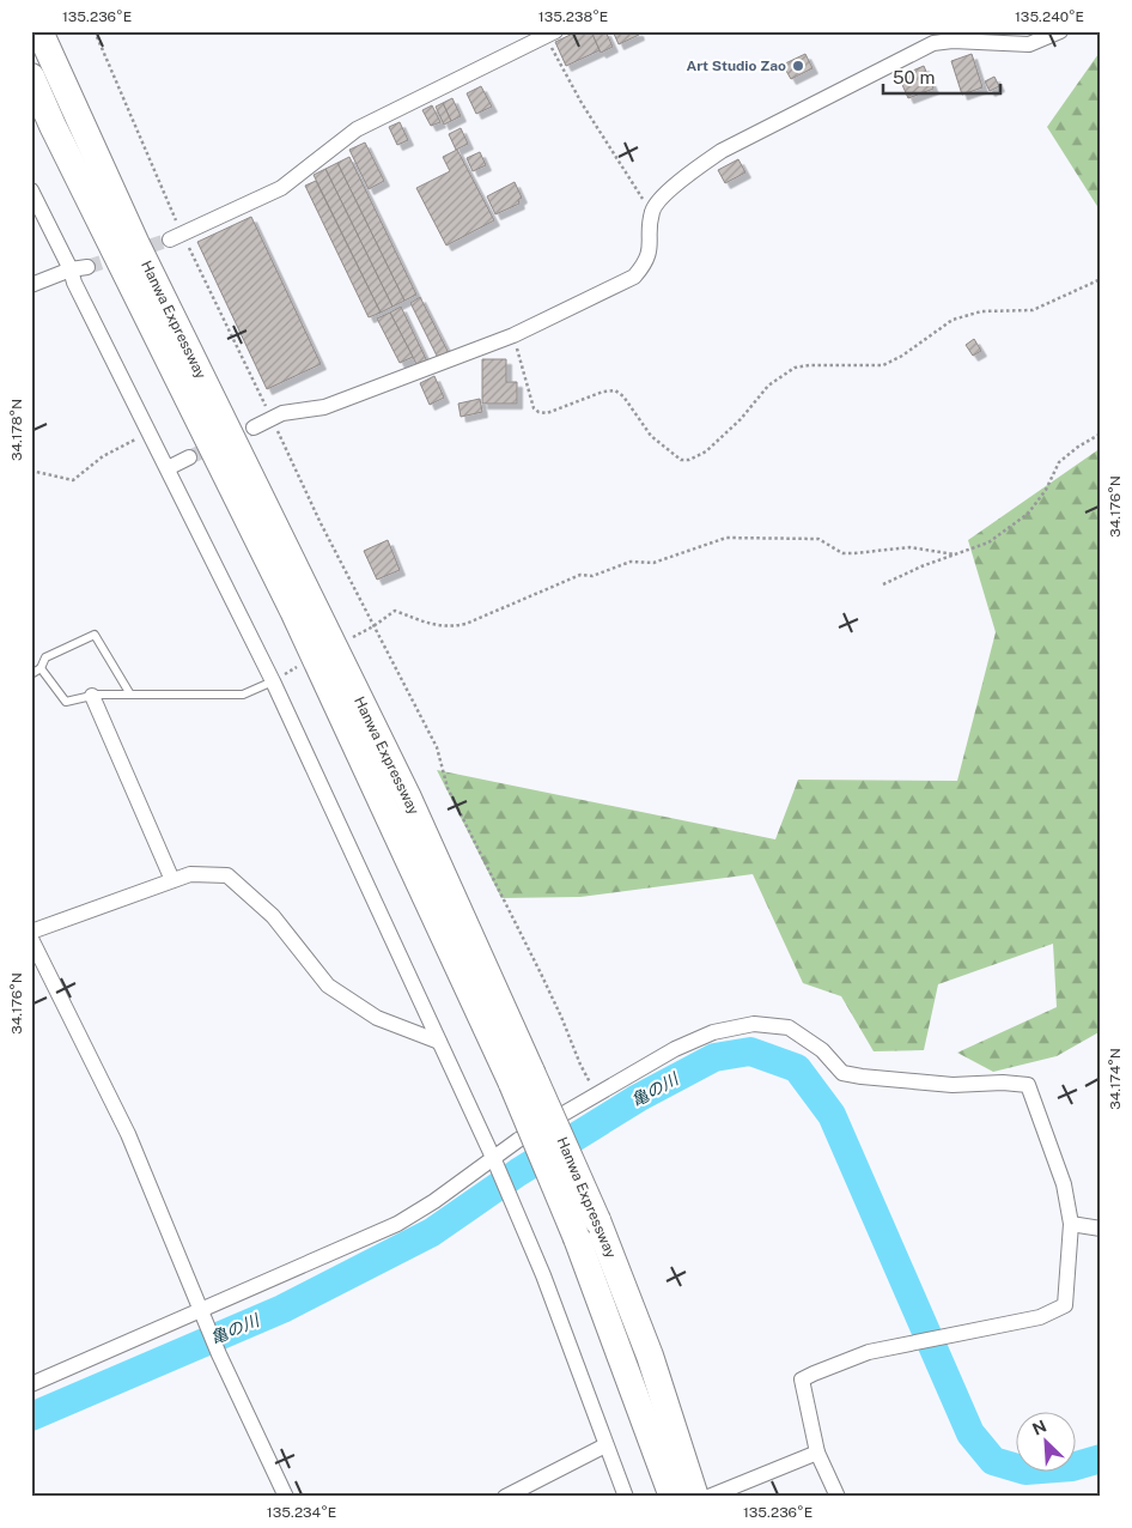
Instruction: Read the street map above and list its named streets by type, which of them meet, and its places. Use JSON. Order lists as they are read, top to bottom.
{
  "streets": {
    "highway": ["Hanwa Expressway"]
  },
  "water": ["亀の川"],
  "places": ["Art Studio Zao"],
  "scale_bar": "50 m",
  "north": "top left",
  "coordinates": [
    "135.236°E",
    "135.238°E",
    "135.240°E",
    "34.178°N",
    "34.176°N",
    "34.174°N",
    "135.234°E"
  ]
}
